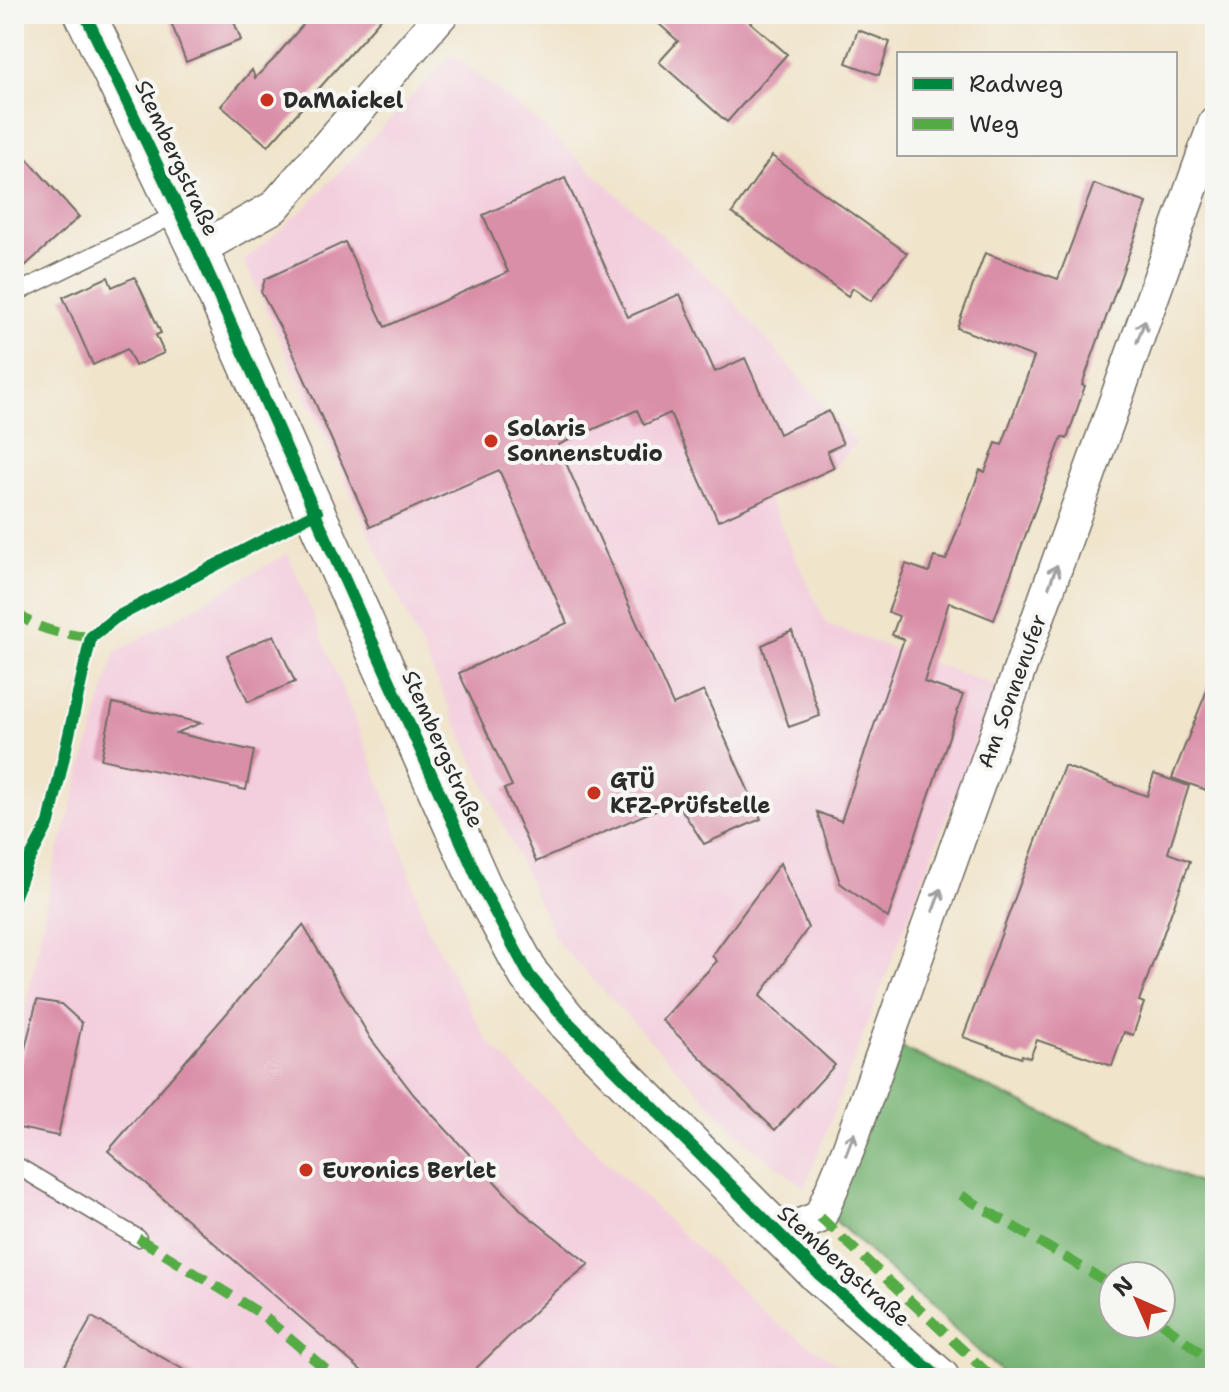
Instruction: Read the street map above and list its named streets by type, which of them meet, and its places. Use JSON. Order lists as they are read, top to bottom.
{
  "streets": {
    "street": ["Stembergstraße", "Am Sonnenufer"]
  },
  "crossings": [
    ["Stembergstraße", "Am Sonnenufer"]
  ],
  "one_way": ["Am Sonnenufer"],
  "places": [
    "DaMaickel",
    "Solaris Sonnenstudio",
    "GTÜ KFZ-Prüfstelle",
    "Euronics Berlet"
  ],
  "legend": ["Radweg", "Weg"],
  "north": "top left"
}
